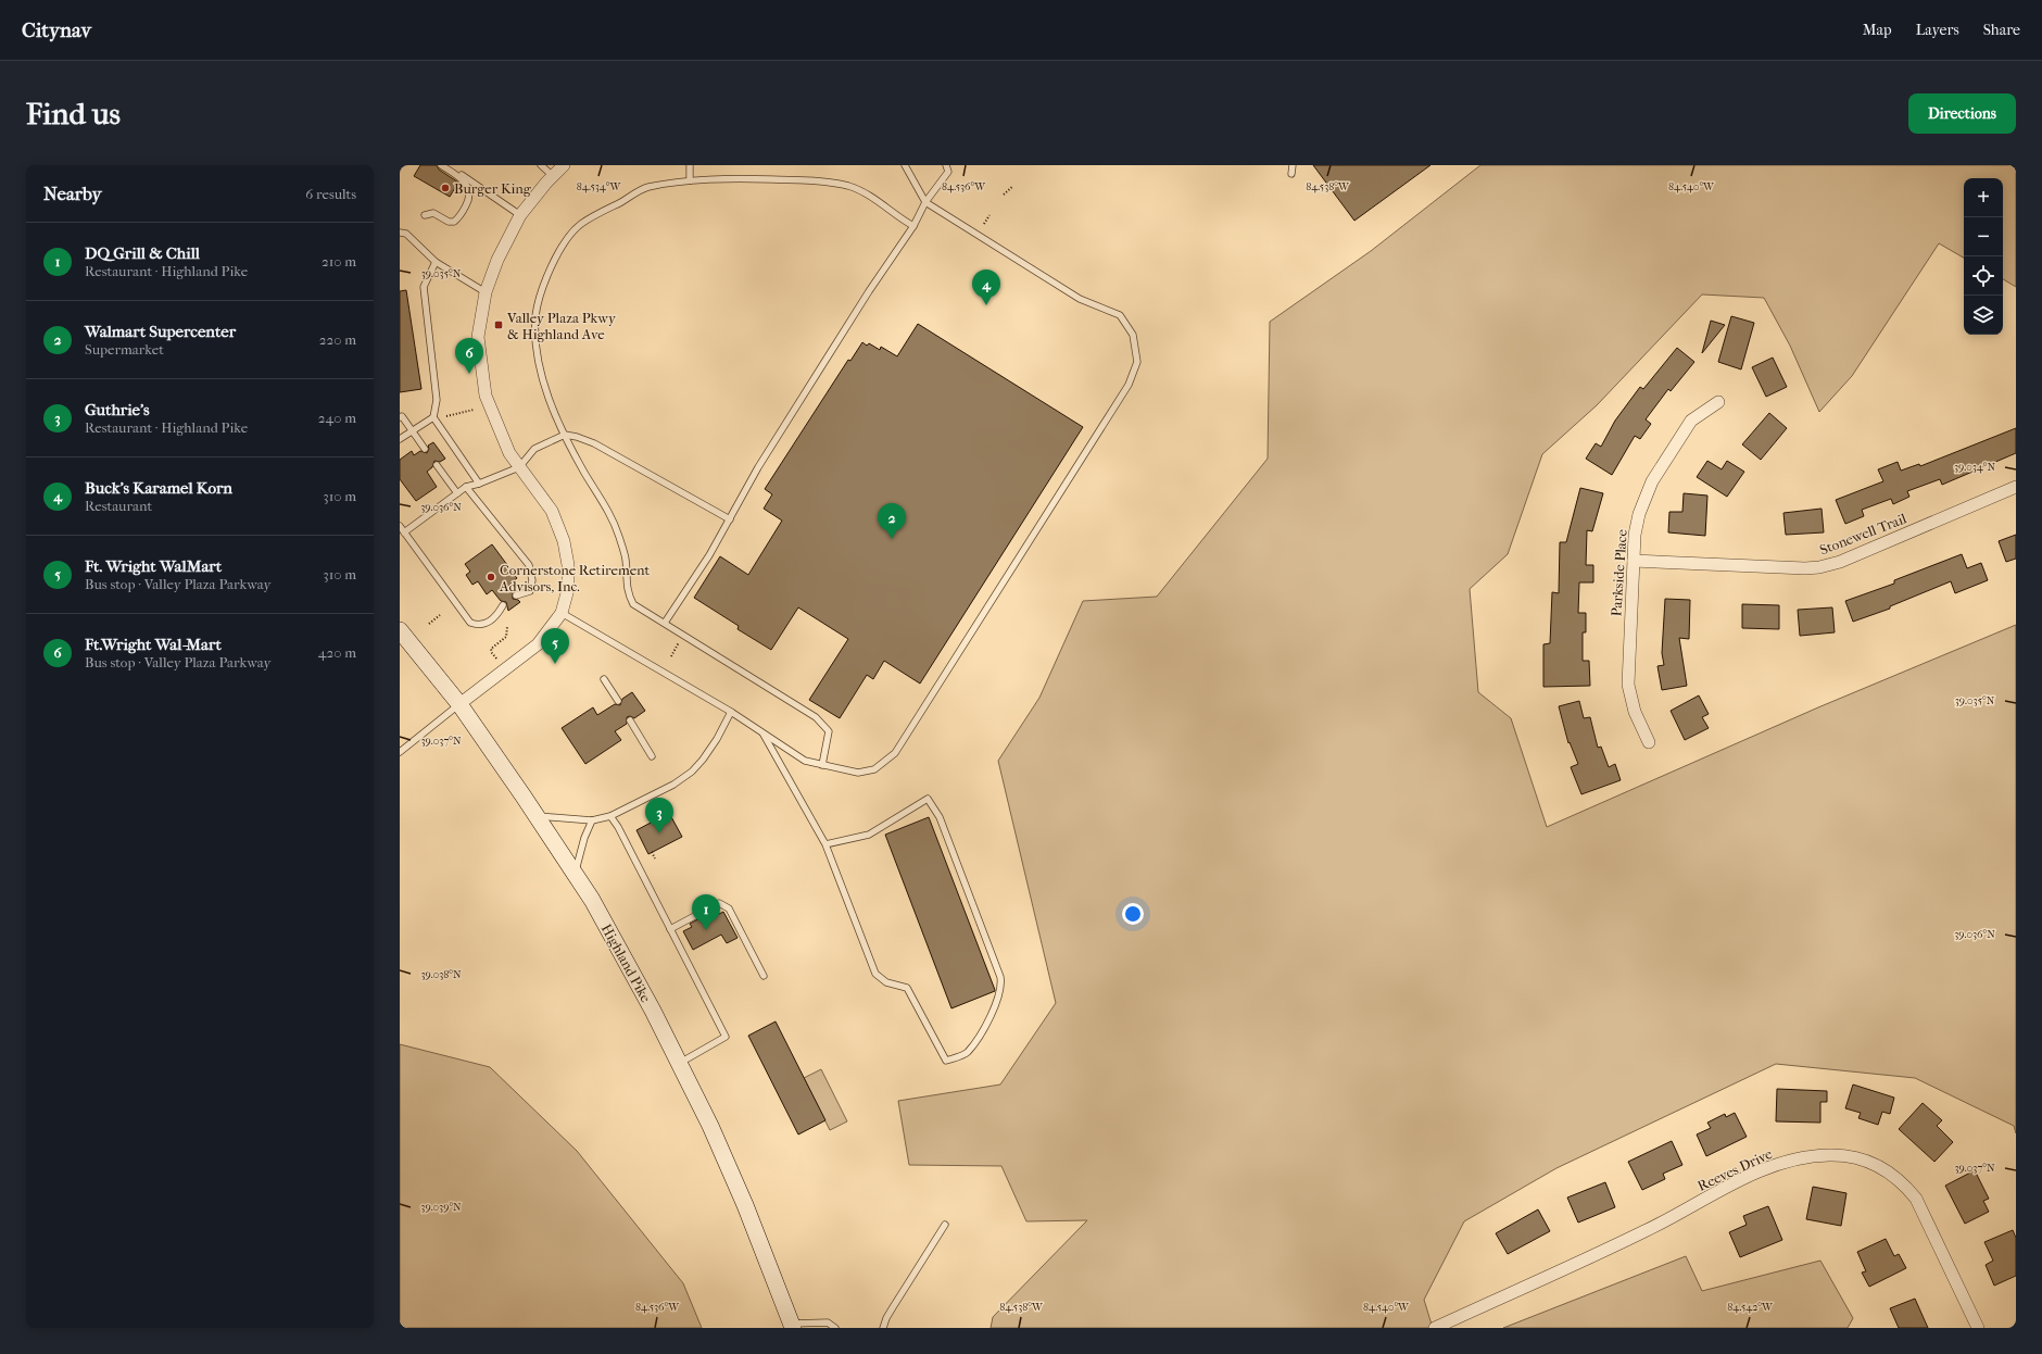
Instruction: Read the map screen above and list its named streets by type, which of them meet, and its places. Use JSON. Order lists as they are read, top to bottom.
{
  "streets": {
    "main road": ["Highland Pike"],
    "street": ["Stonewell Trail", "Parkside Place", "Reeves Drive"]
  },
  "crossings": [
    ["Stonewell Trail", "Parkside Place"]
  ],
  "places": {
    "other": ["Burger King", "Cornerstone Retirement Advisors, Inc."],
    "transit": ["Valley Plaza Pkwy & Highland Ave"]
  },
  "page": {
    "header": "Citynav",
    "nav": ["Map", "Layers", "Share"],
    "buttons": "Directions",
    "title": "Find us",
    "heading": ["Nearby", "6 results"],
    "map_buttons": ["+", "−"],
    "list": [
      {
        "mark": "1",
        "name": "DQ Grill & Chill",
        "note": "Restaurant · Highland Pike",
        "value": "210 m"
      },
      {
        "mark": "2",
        "name": "Walmart Supercenter",
        "note": "Supermarket",
        "value": "220 m"
      },
      {
        "mark": "3",
        "name": "Guthrie's",
        "note": "Restaurant · Highland Pike",
        "value": "240 m"
      },
      {
        "mark": "4",
        "name": "Buck's Karamel Korn",
        "note": "Restaurant",
        "value": "310 m"
      },
      {
        "mark": "5",
        "name": "Ft. Wright WalMart",
        "note": "Bus stop · Valley Plaza Parkway",
        "value": "310 m"
      },
      {
        "mark": "6",
        "name": "Ft.Wright Wal-Mart",
        "note": "Bus stop · Valley Plaza Parkway",
        "value": "420 m"
      }
    ],
    "pins": [
      "4",
      "6",
      "2",
      "5",
      "3",
      "1"
    ]
  },
  "coordinates": [
    "84.534°W",
    "84.536°W",
    "84.538°W",
    "84.540°W",
    "39.035°N",
    "39.034°N",
    "39.036°N",
    "39.037°N",
    "39.038°N",
    "39.039°N",
    "84.542°W"
  ]
}
